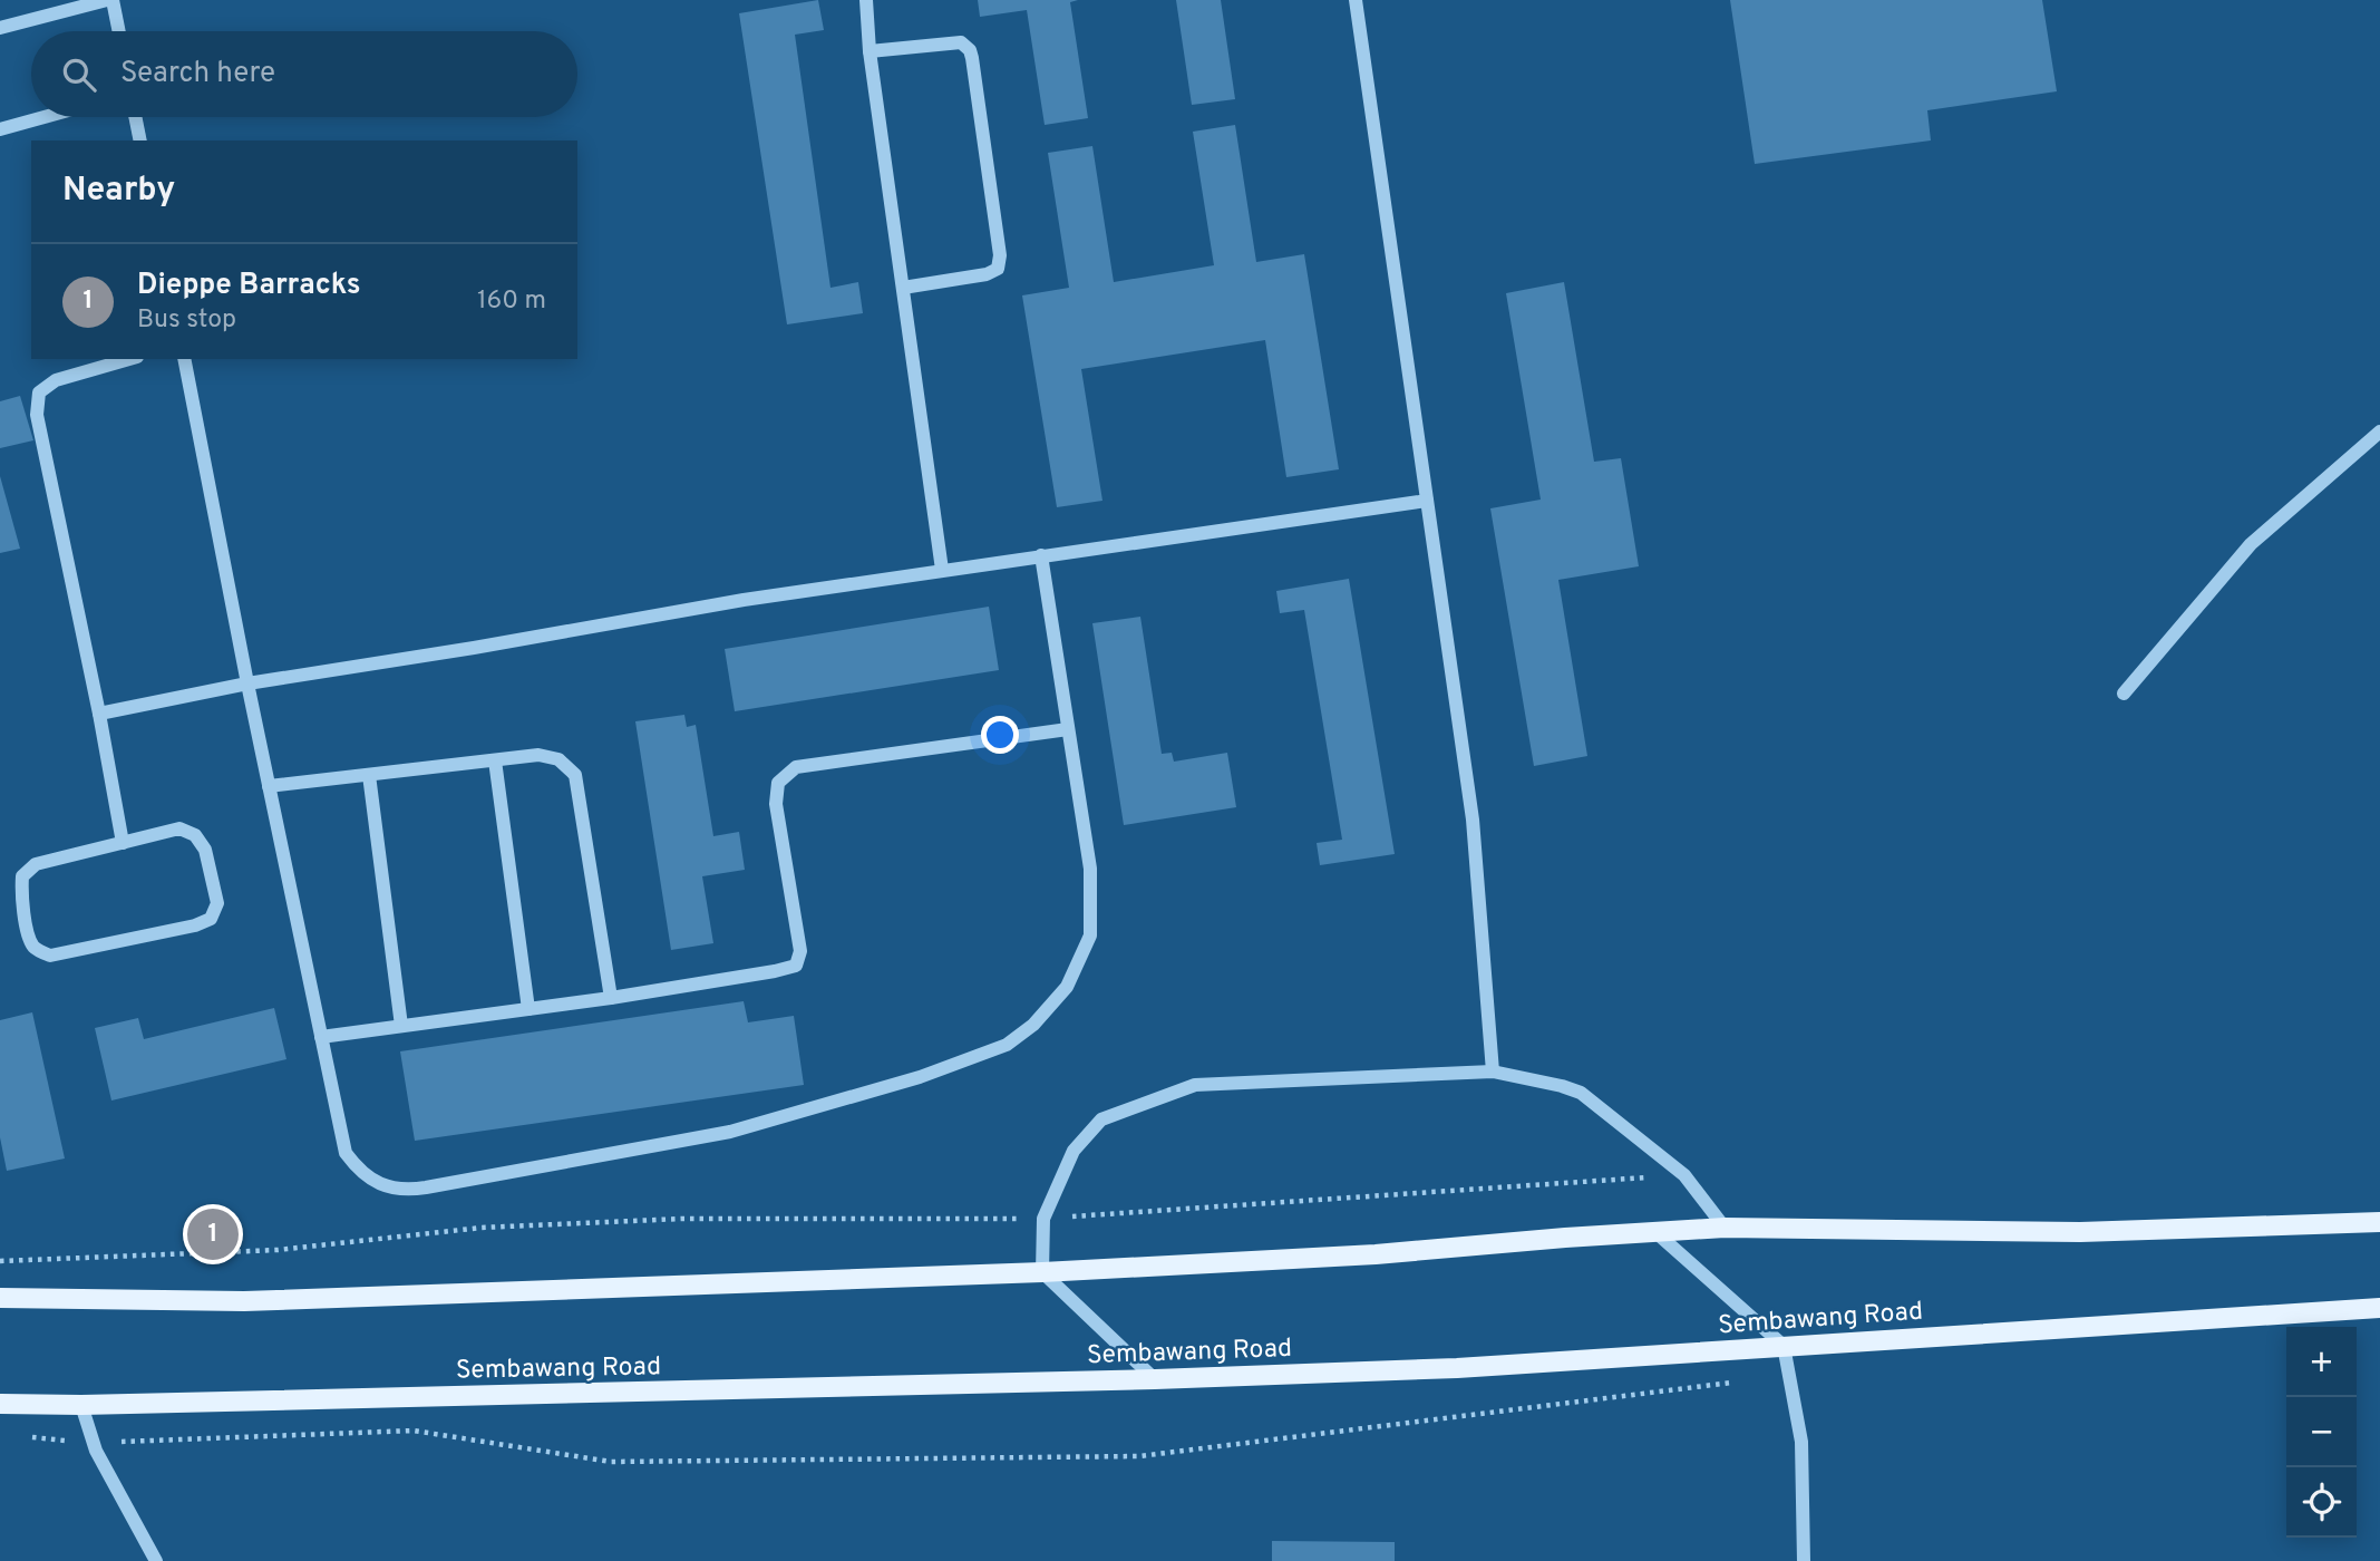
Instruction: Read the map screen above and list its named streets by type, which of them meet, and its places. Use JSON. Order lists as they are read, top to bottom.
{
  "streets": {
    "main road": ["Sembawang Road"]
  },
  "page": {
    "search": "Search here",
    "heading": "Nearby",
    "list": [
      {
        "mark": "1",
        "name": "Dieppe Barracks",
        "note": "Bus stop",
        "value": "160 m"
      }
    ],
    "pins": "1",
    "map_buttons": ["+", "−"]
  }
}
